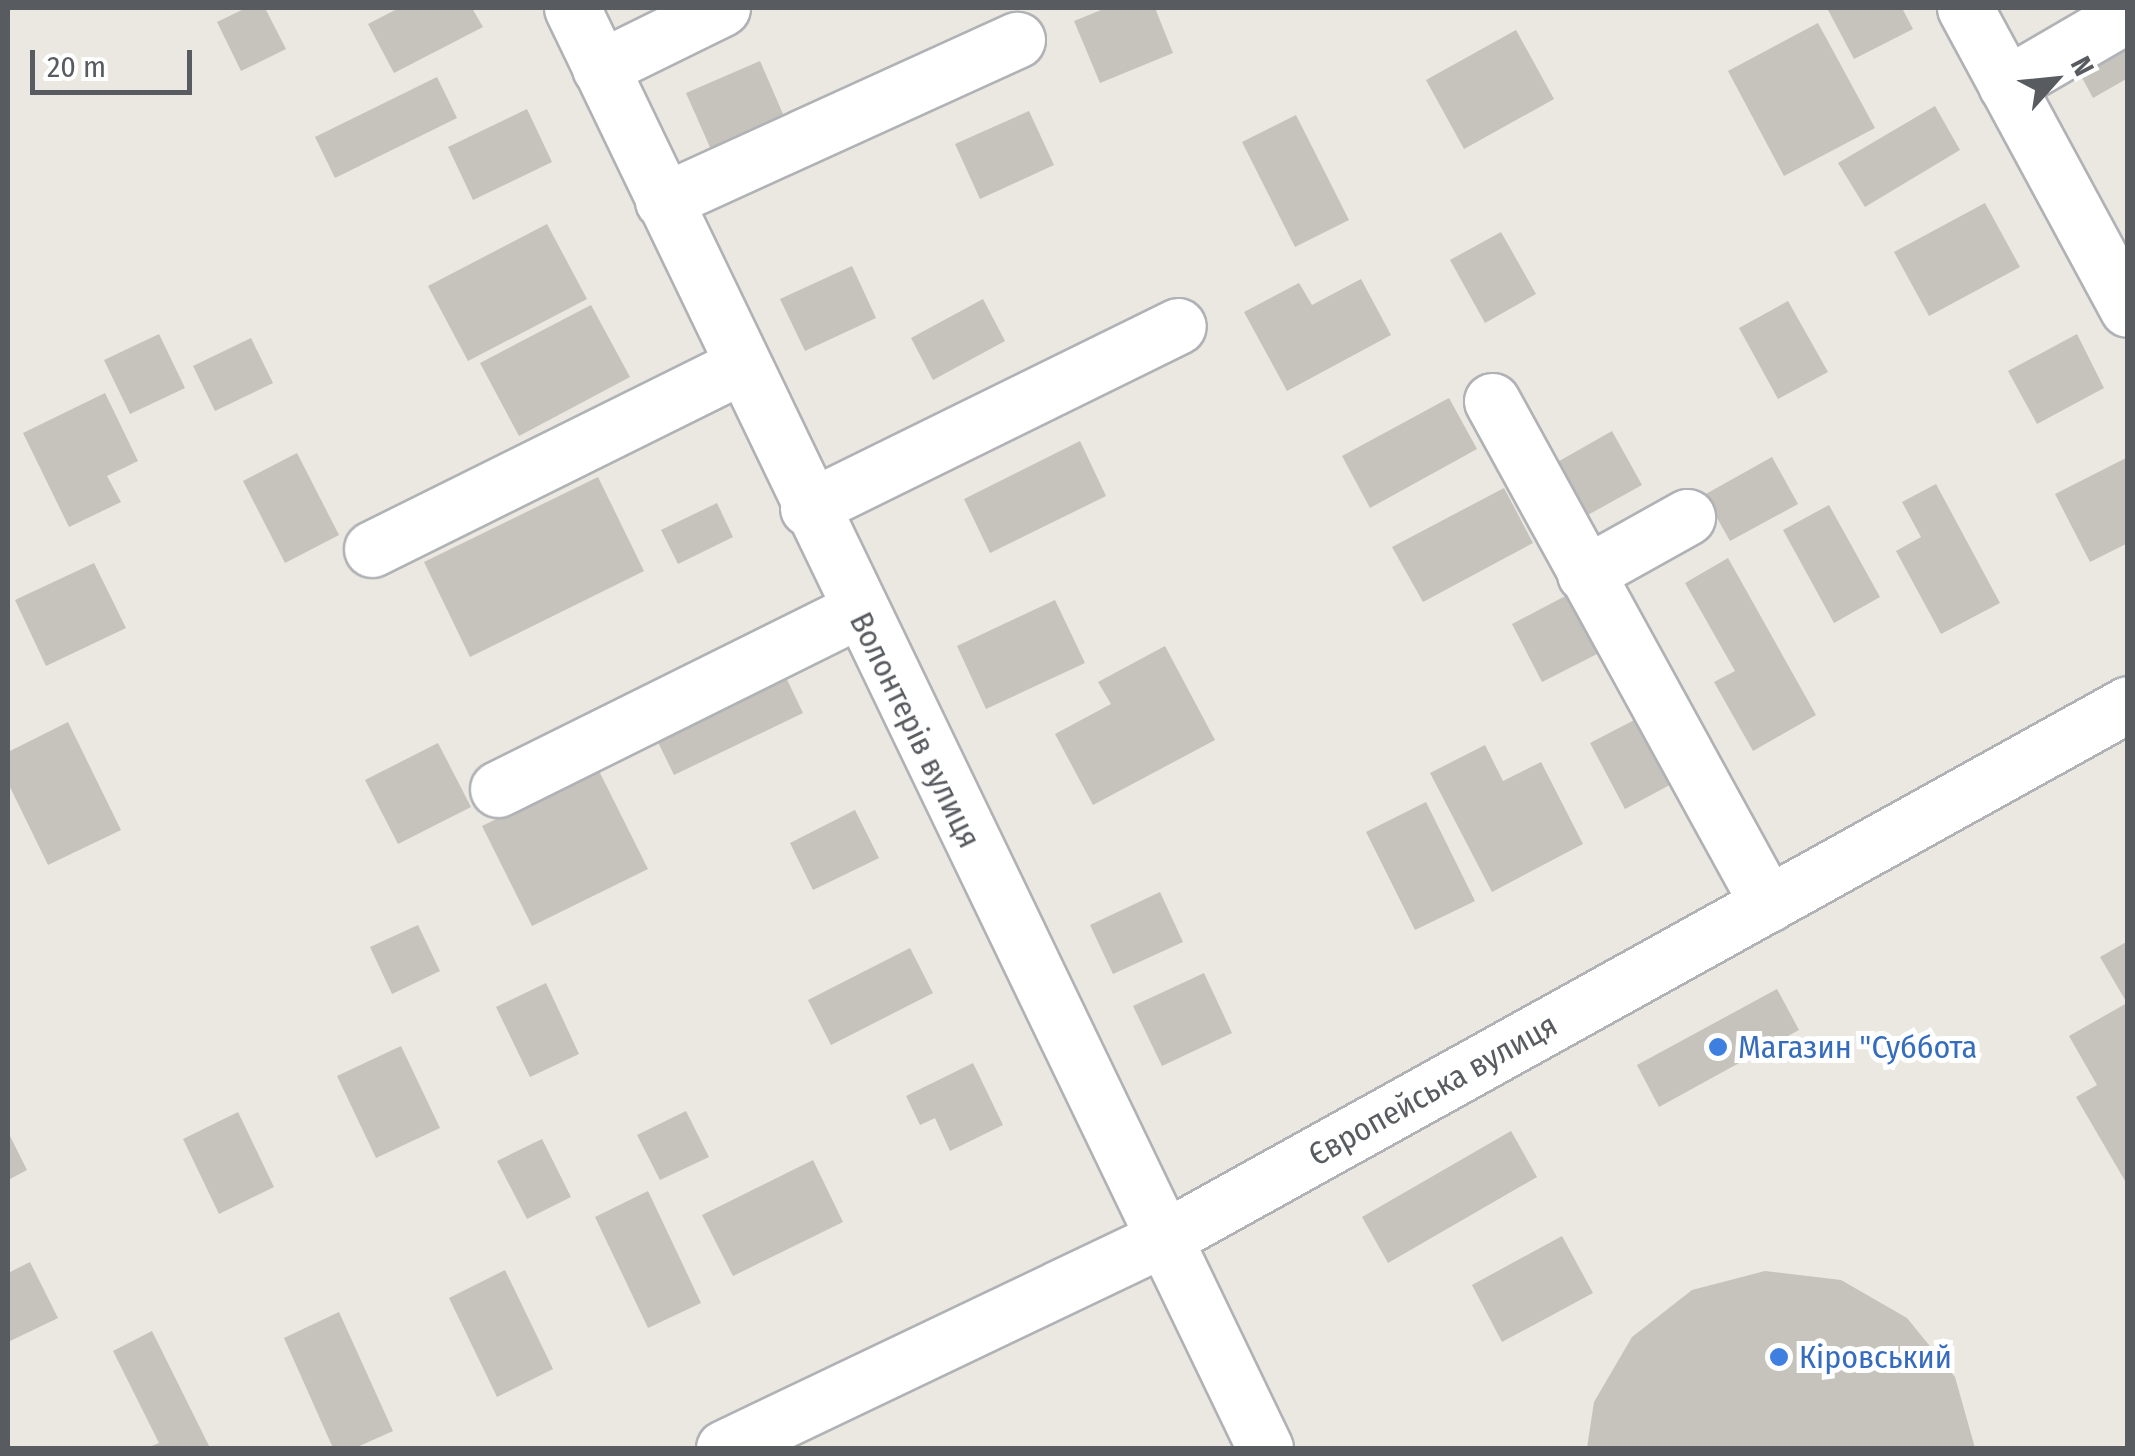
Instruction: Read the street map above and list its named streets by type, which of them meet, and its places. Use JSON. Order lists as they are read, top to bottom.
{
  "streets": {
    "street": ["Волонтерів вулиця", "Європейська вулиця"]
  },
  "crossings": [
    ["Волонтерів вулиця", "Європейська вулиця"]
  ],
  "places": ["Магазин \"Суббота", "Кіровський"],
  "scale_bar": "20 m",
  "north": "top right"
}
